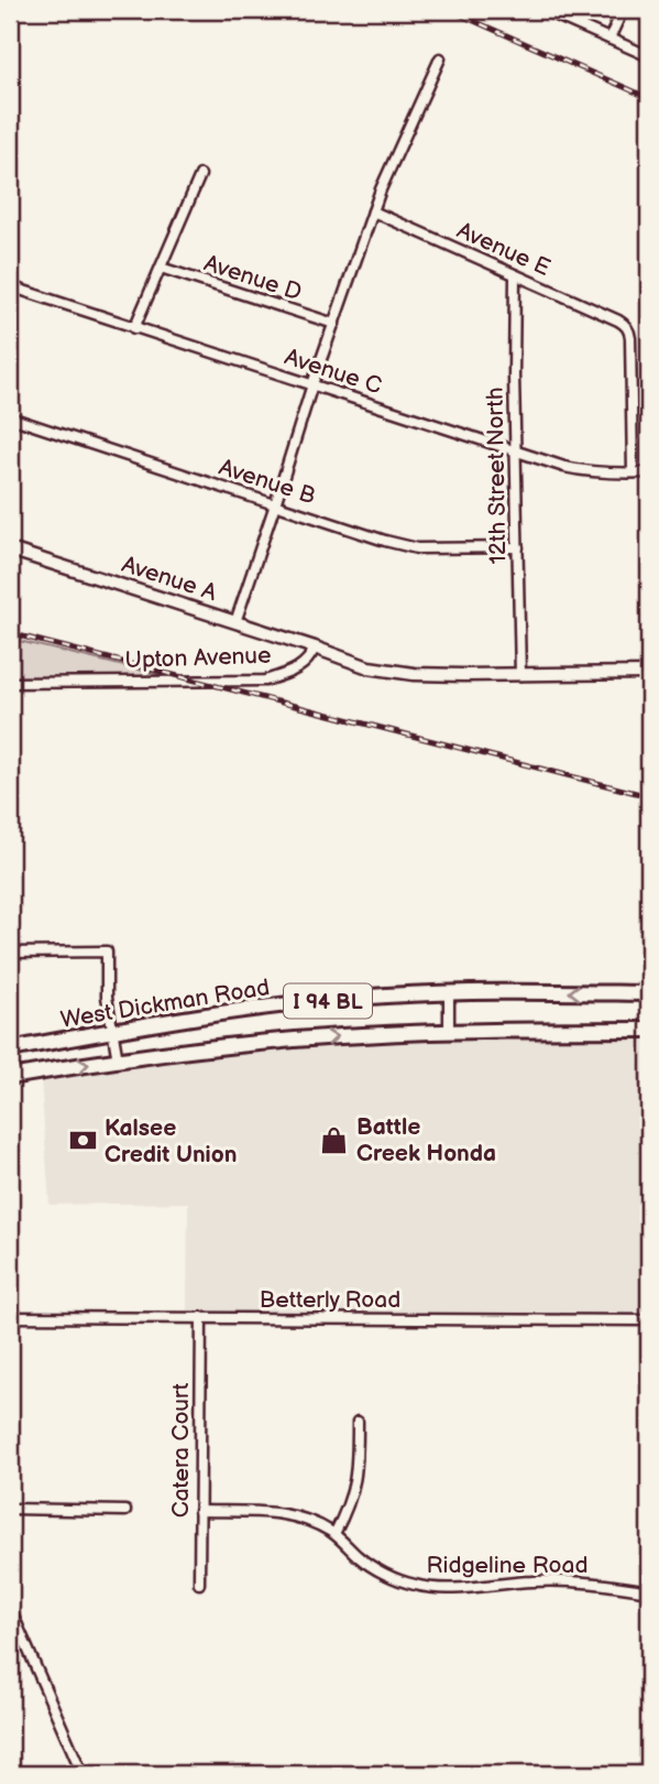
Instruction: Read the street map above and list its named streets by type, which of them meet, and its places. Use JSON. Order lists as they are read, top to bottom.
{
  "streets": {
    "main road": ["I 94 BL", "West Dickman Road"],
    "street": [
      "Avenue E",
      "Avenue D",
      "Avenue C",
      "12th Street North",
      "Avenue B",
      "Avenue A",
      "Upton Avenue",
      "Betterly Road",
      "Catera Court",
      "Ridgeline Road"
    ]
  },
  "crossings": [
    ["Avenue E", "Avenue C"],
    ["Avenue E", "12th Street North"],
    ["Avenue C", "12th Street North"],
    ["12th Street North", "Avenue B"],
    ["Avenue A", "Upton Avenue"],
    ["Betterly Road", "Catera Court"],
    ["Catera Court", "Ridgeline Road"]
  ],
  "places": {
    "shop": ["Battle Creek Honda"],
    "bank": ["Kalsee Credit Union"]
  }
}
